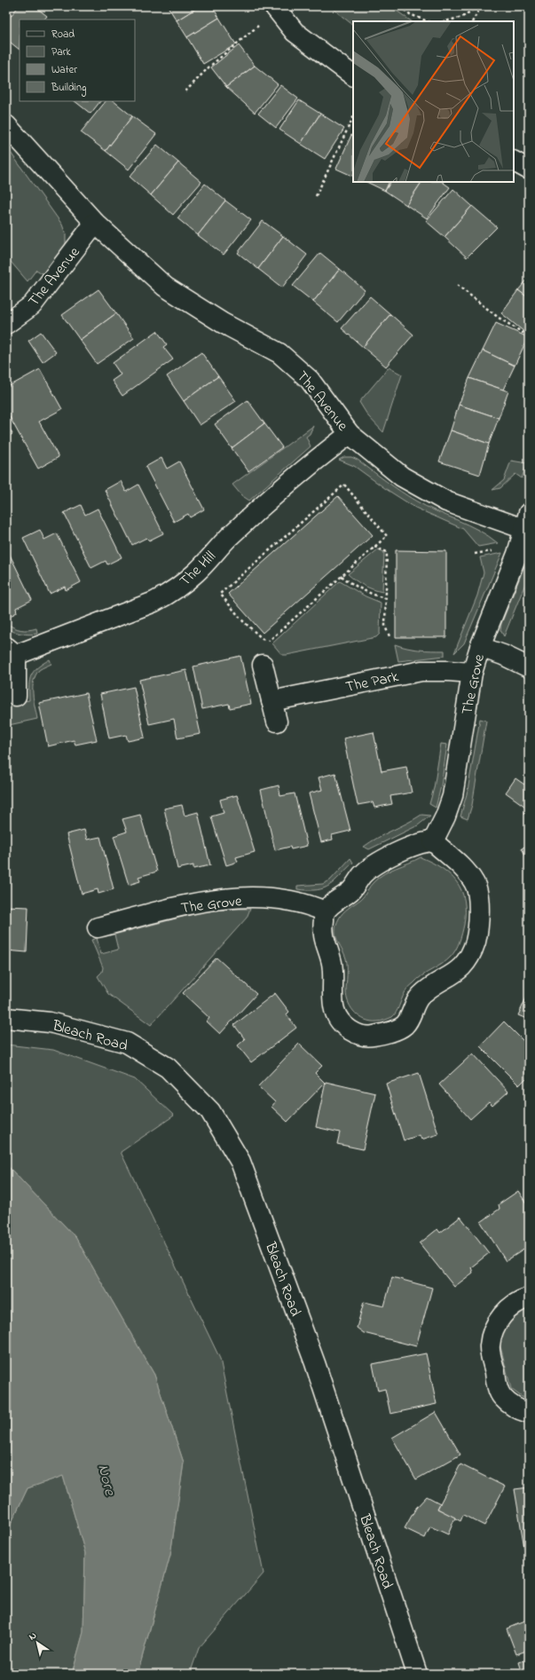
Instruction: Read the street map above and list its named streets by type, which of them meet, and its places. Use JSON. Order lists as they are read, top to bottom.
{
  "streets": {
    "street": [
      "The Avenue",
      "The Hill",
      "The Park",
      "The Grove",
      "Bleach Road"
    ]
  },
  "crossings": [
    ["The Avenue", "The Hill"],
    ["The Avenue", "The Grove"],
    ["The Park", "The Grove"]
  ],
  "water": ["Nore"],
  "legend": [
    "Road",
    "Park",
    "Water",
    "Building"
  ],
  "north": "top left"
}
